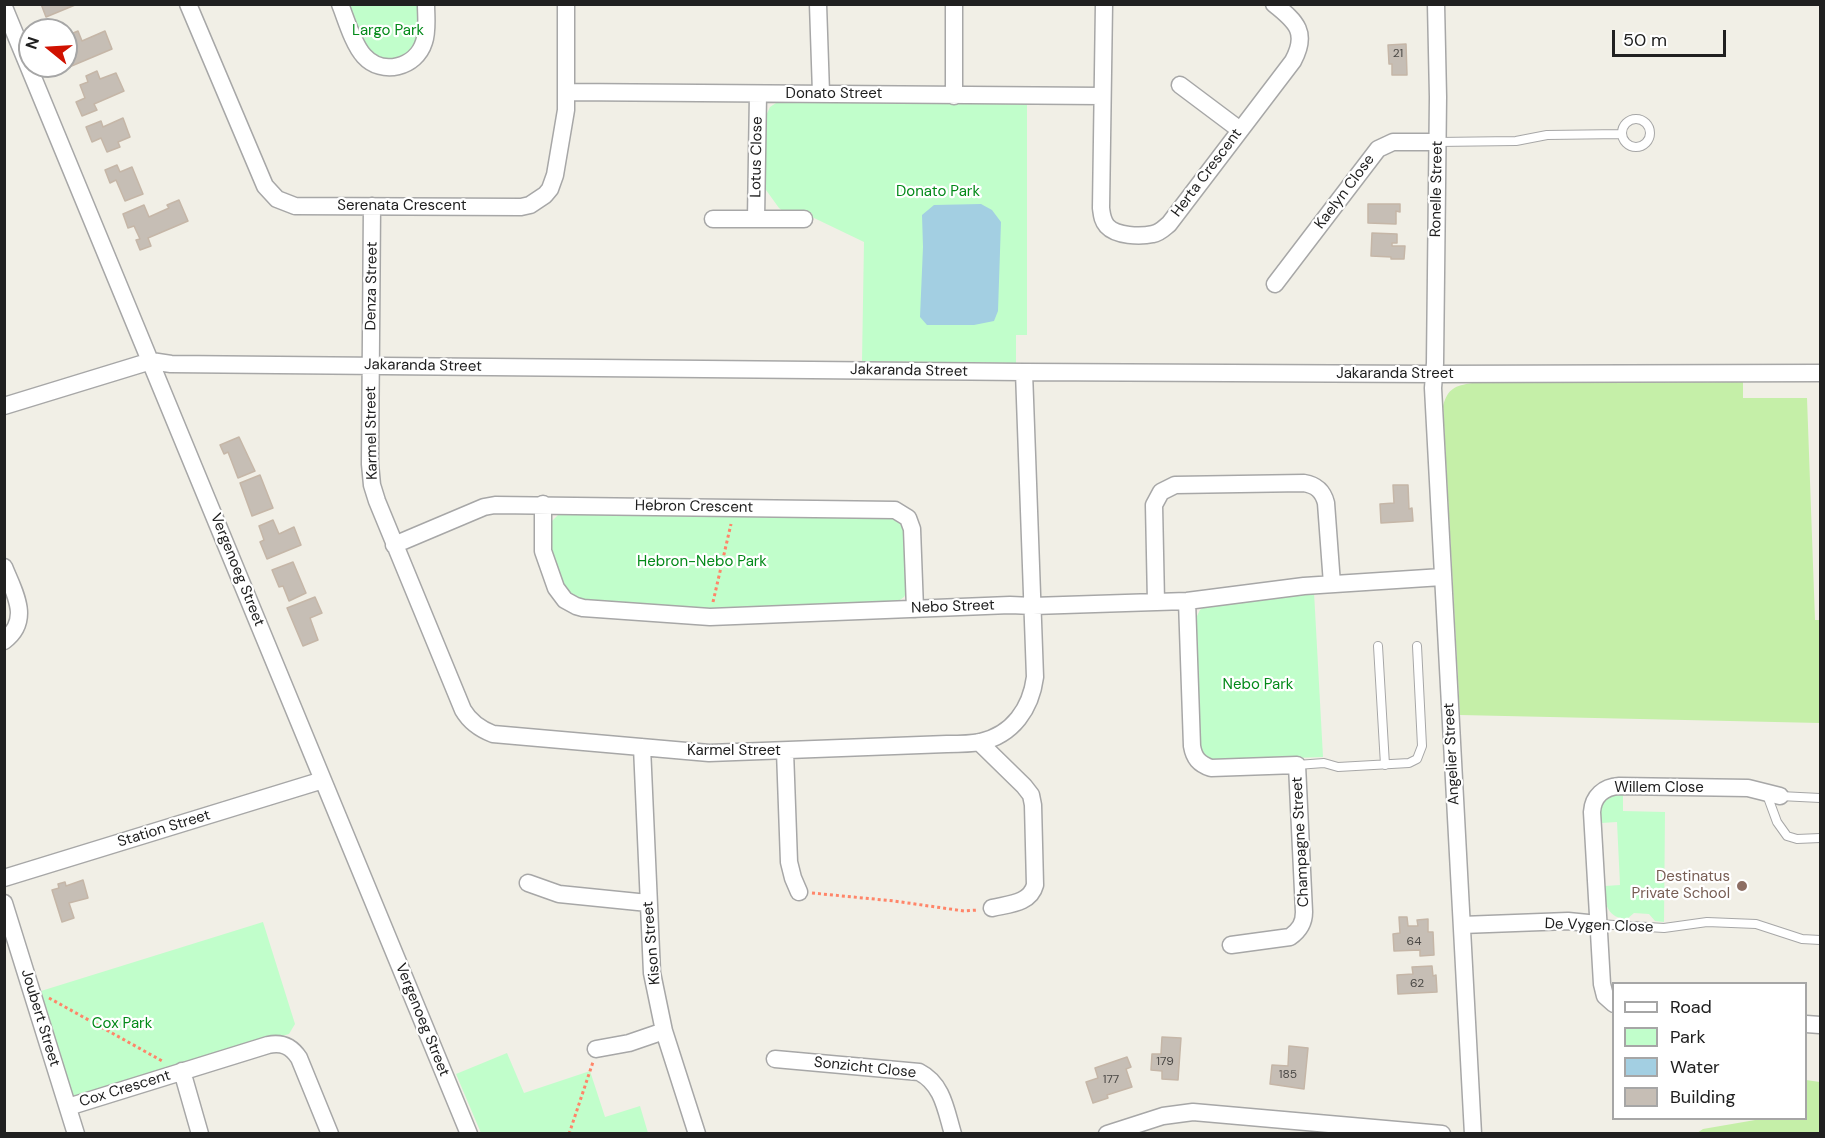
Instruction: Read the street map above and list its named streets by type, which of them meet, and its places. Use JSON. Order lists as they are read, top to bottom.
{
  "streets": {
    "street": [
      "Donato Street",
      "Lotus Close",
      "Herta Crescent",
      "Ronelle Street",
      "Kaelyn Close",
      "Serenata Crescent",
      "Denza Street",
      "Jakaranda Street",
      "Karmel Street",
      "Hebron Crescent",
      "Vergenoeg Street",
      "Nebo Street",
      "Angelier Street",
      "Willem Close",
      "Station Street",
      "Champagne Street",
      "De Vygen Close",
      "Kison Street",
      "Joubert Street",
      "Sonzicht Close",
      "Cox Crescent"
    ]
  },
  "crossings": [
    ["Donato Street", "Lotus Close"],
    ["Donato Street", "Herta Crescent"],
    ["Donato Street", "Serenata Crescent"],
    ["Ronelle Street", "Kaelyn Close"],
    ["Ronelle Street", "Jakaranda Street"],
    ["Ronelle Street", "Angelier Street"],
    ["Serenata Crescent", "Denza Street"],
    ["Denza Street", "Jakaranda Street"],
    ["Denza Street", "Karmel Street"],
    ["Jakaranda Street", "Karmel Street"],
    ["Jakaranda Street", "Vergenoeg Street"],
    ["Jakaranda Street", "Angelier Street"],
    ["Karmel Street", "Hebron Crescent"],
    ["Karmel Street", "Nebo Street"],
    ["Karmel Street", "Kison Street"],
    ["Hebron Crescent", "Nebo Street"],
    ["Vergenoeg Street", "Station Street"],
    ["Nebo Street", "Angelier Street"],
    ["Nebo Street", "Champagne Street"],
    ["Angelier Street", "De Vygen Close"],
    ["Willem Close", "De Vygen Close"],
    ["Joubert Street", "Cox Crescent"]
  ],
  "parks": [
    "Largo Park",
    "Donato Park",
    "Hebron-Nebo Park",
    "Nebo Park",
    "Cox Park"
  ],
  "places": ["Destinatus Private School"],
  "house_numbers": [
    "21",
    "64",
    "62",
    "179",
    "185",
    "177"
  ],
  "legend": [
    "Road",
    "Park",
    "Water",
    "Building"
  ],
  "scale_bar": "50 m",
  "north": "left"
}
